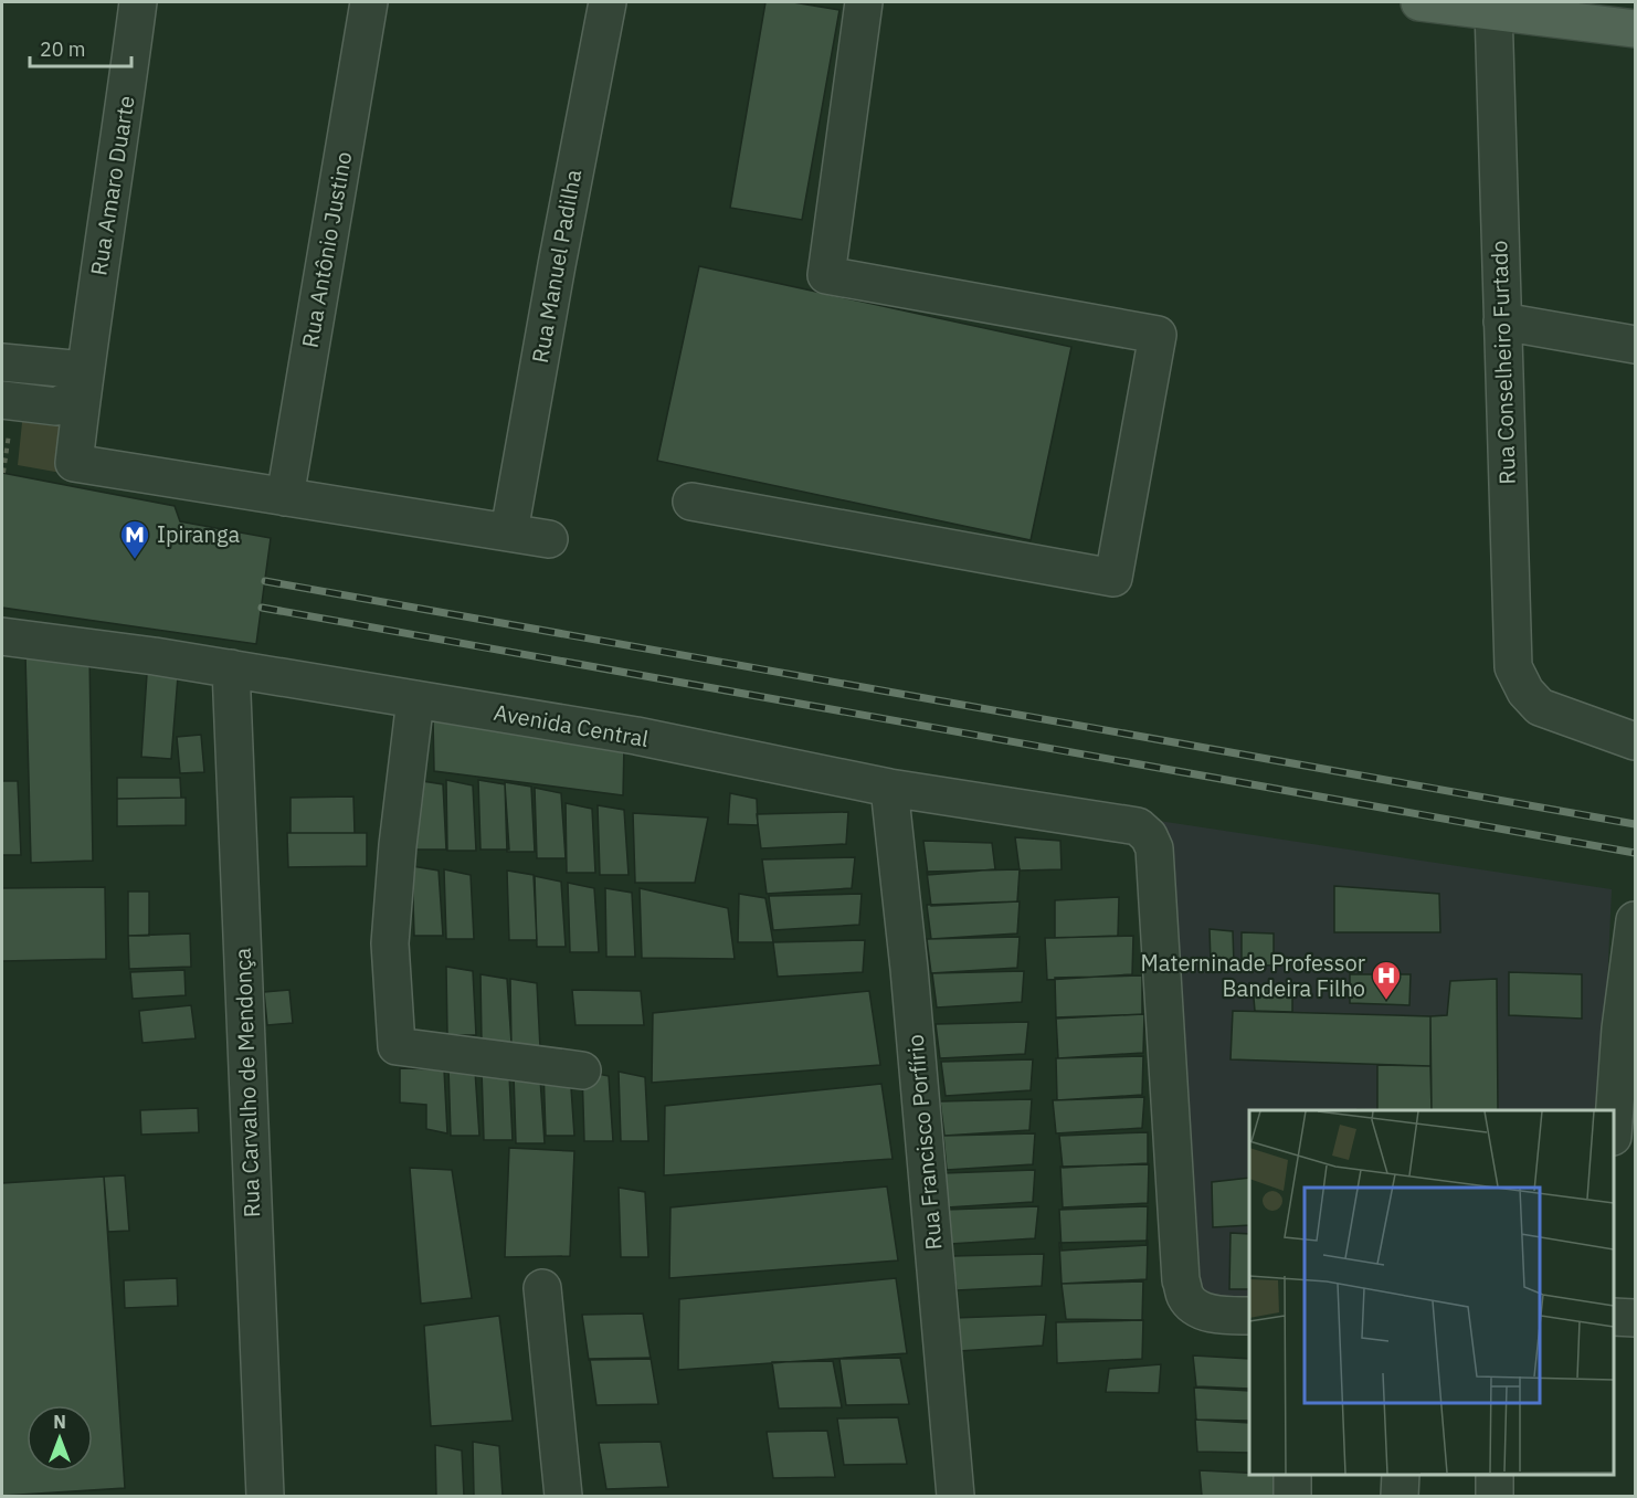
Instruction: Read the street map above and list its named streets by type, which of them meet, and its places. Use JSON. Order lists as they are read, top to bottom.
{
  "streets": {
    "street": [
      "Rua Amaro Duarte",
      "Rua Antônio Justino",
      "Rua Manuel Padilha",
      "Rua Conselheiro Furtado",
      "Avenida Central",
      "Rua Carvalho de Mendonça",
      "Rua Francisco Porfírio"
    ]
  },
  "crossings": [
    ["Avenida Central", "Rua Carvalho de Mendonça"],
    ["Avenida Central", "Rua Francisco Porfírio"]
  ],
  "places": {
    "metro station": ["Ipiranga"],
    "hospital": ["Materninade Professor Bandeira Filho"]
  },
  "scale_bar": "20 m",
  "north": "top"
}
